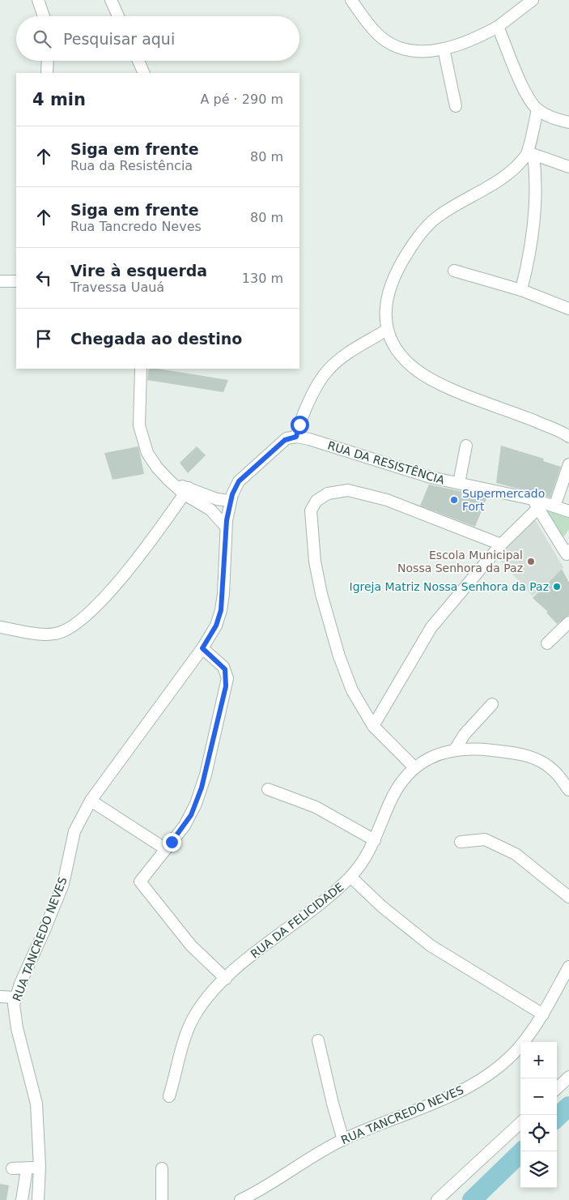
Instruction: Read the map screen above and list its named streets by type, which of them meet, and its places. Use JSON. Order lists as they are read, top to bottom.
{
  "streets": {
    "street": ["RUA DA RESISTÊNCIA", "RUA DA FELICIDADE", "RUA TANCREDO NEVES"]
  },
  "places": ["Supermercado Fort", "Escola Municipal Nossa Senhora da Paz", "Igreja Matriz Nossa Senhora da Paz"],
  "page": {
    "search": "Pesquisar aqui",
    "heading": ["4 min", "A pé · 290 m"],
    "list": [
      ["Siga em frente", "Rua da Resistência", "80 m"],
      ["Siga em frente", "Rua Tancredo Neves", "80 m"],
      ["Vire à esquerda", "Travessa Uauá", "130 m"],
      "Chegada ao destino"
    ],
    "map_buttons": ["+", "−"]
  }
}
